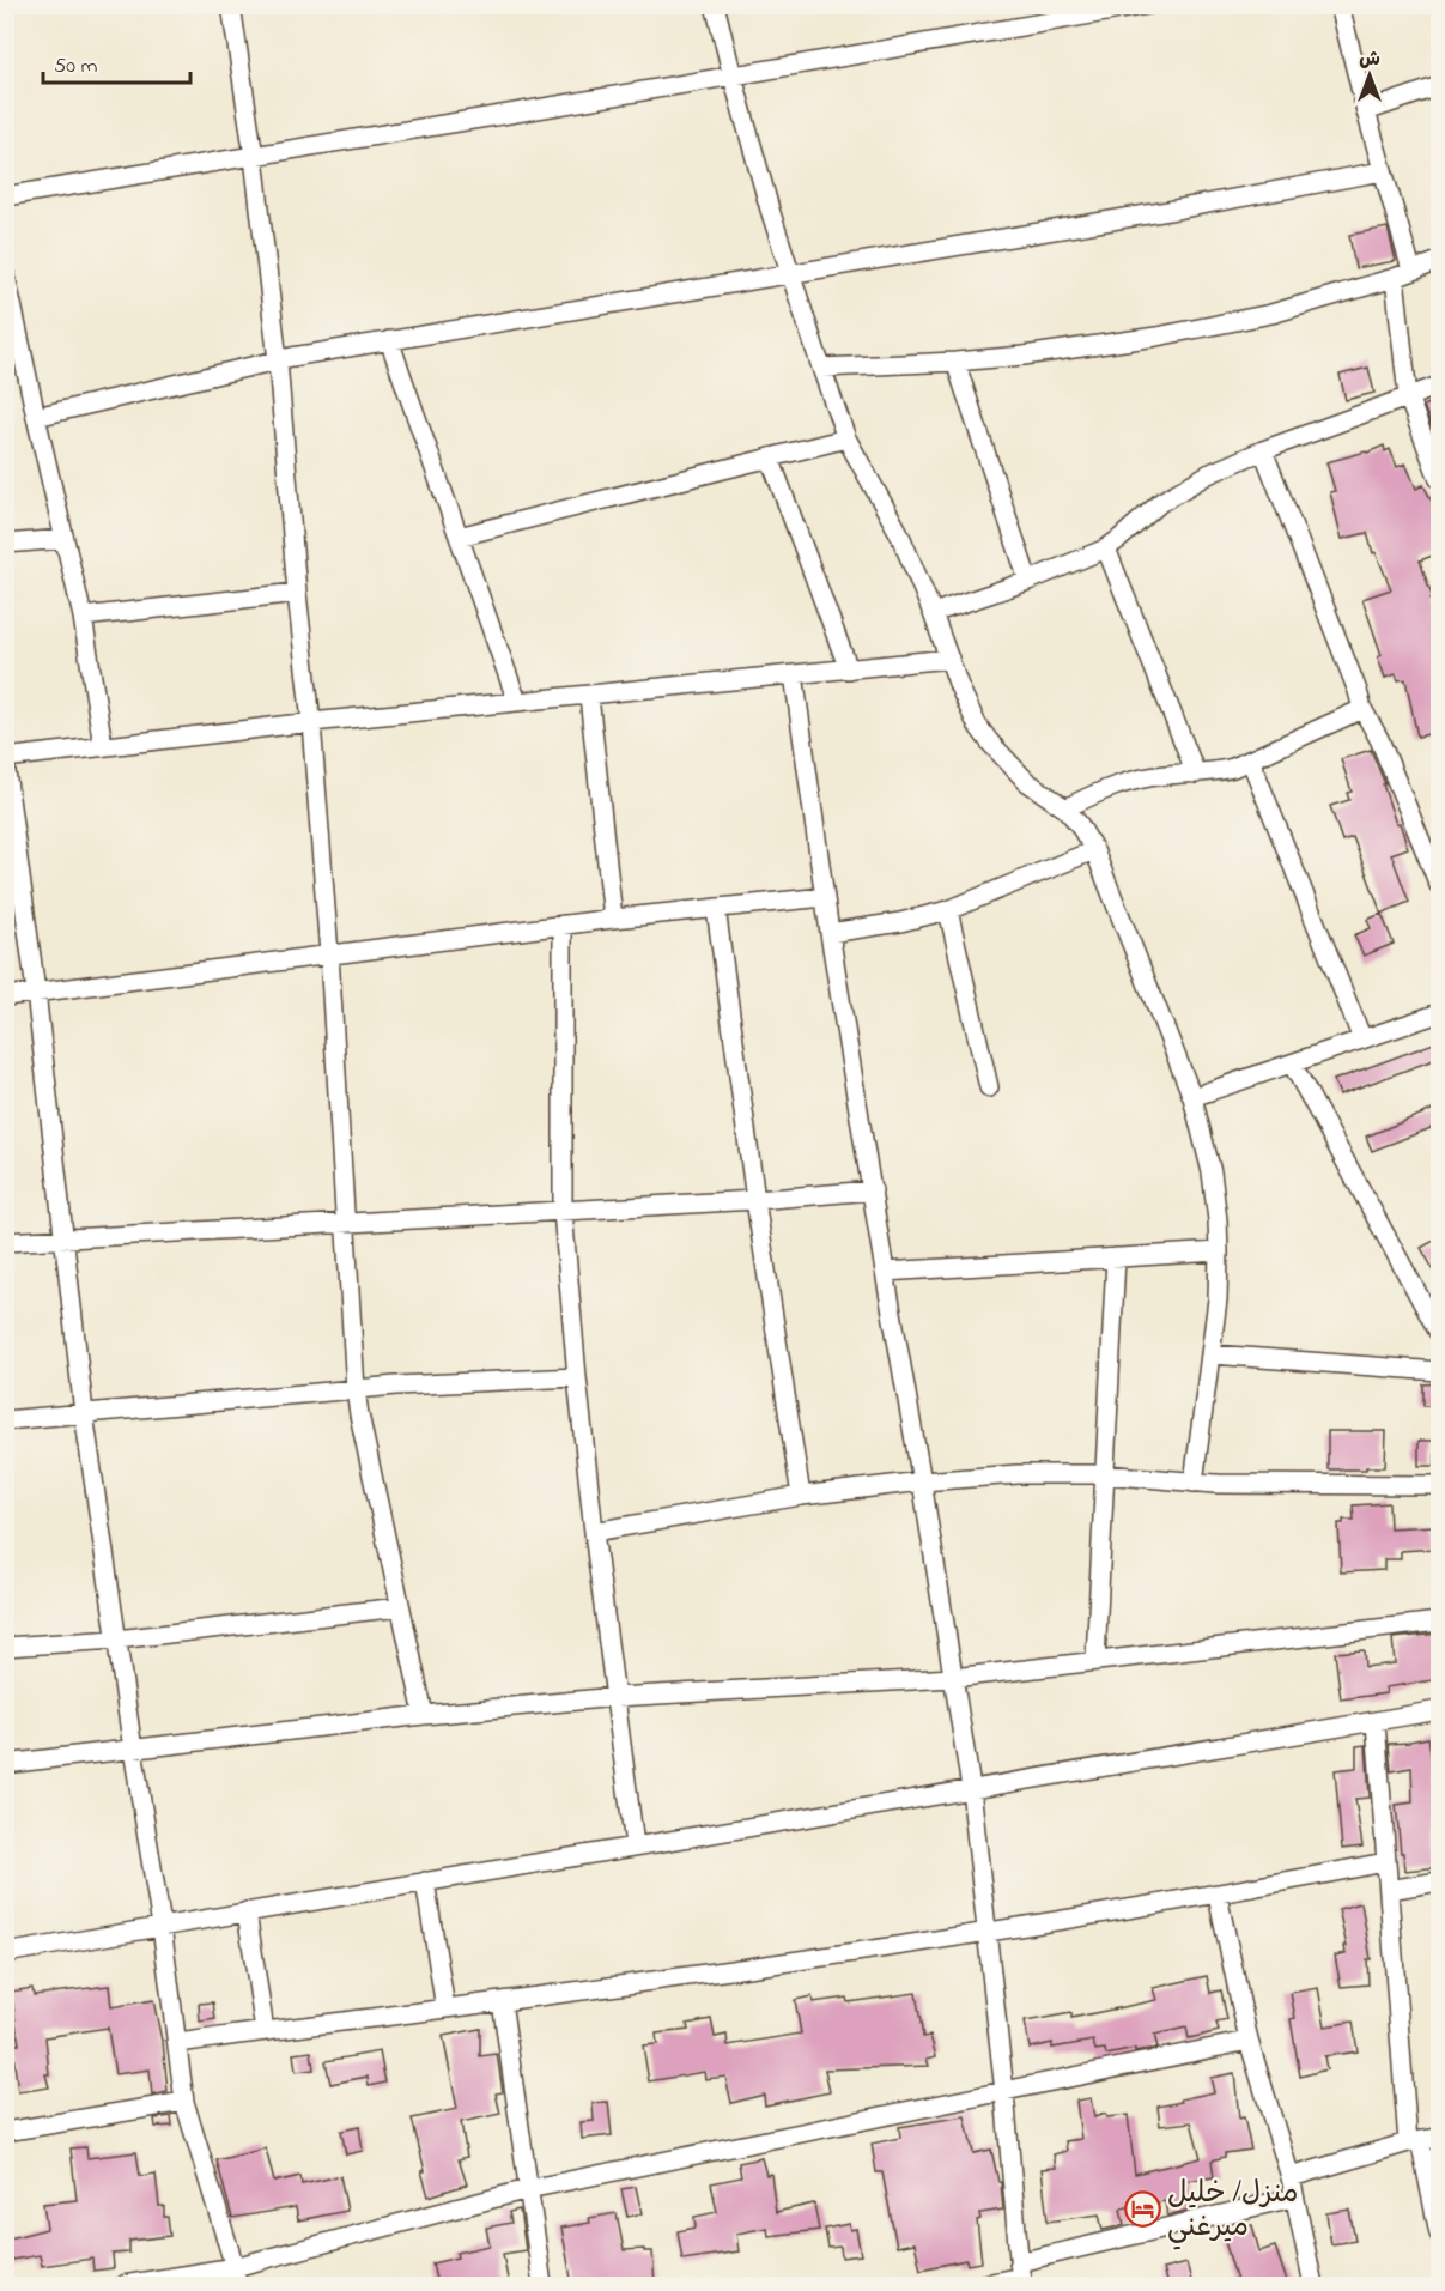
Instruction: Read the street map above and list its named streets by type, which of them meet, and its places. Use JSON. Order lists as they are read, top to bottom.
{
  "places": {
    "hotel": ["منزل/ خليل ميرغني"]
  },
  "scale_bar": "50 m",
  "north": "top"
}
